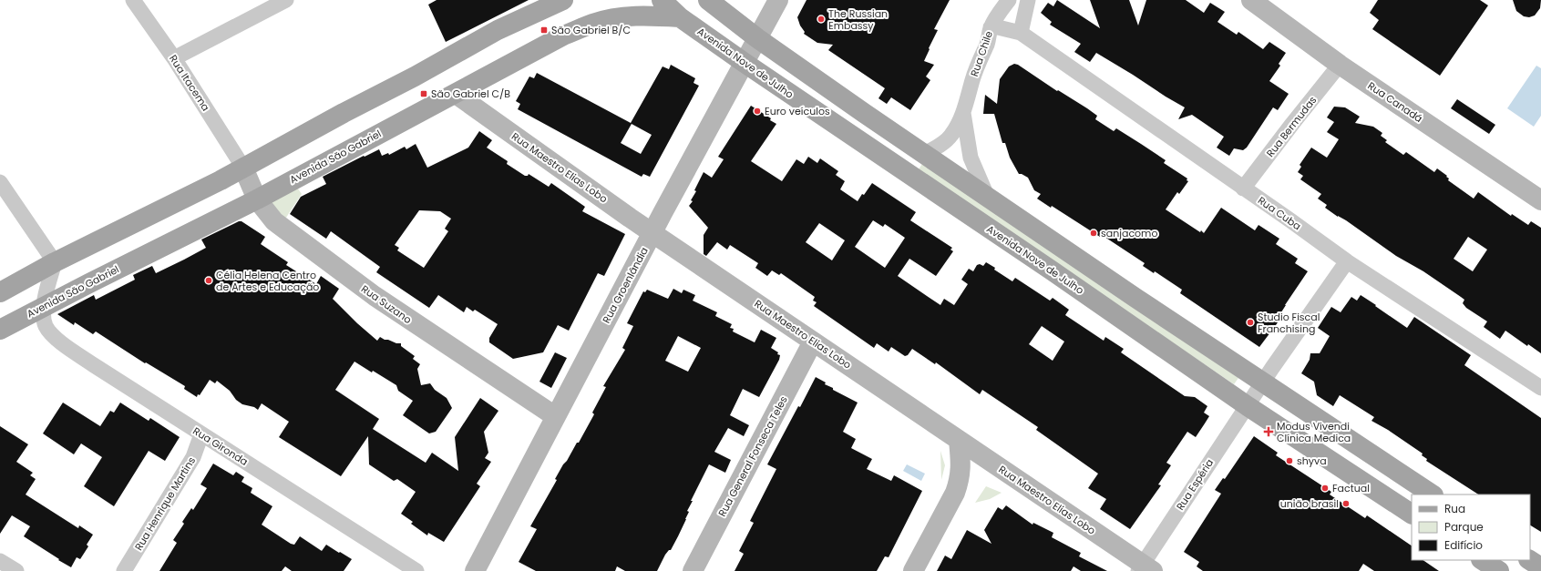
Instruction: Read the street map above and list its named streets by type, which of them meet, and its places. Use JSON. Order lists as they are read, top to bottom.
{
  "streets": {
    "main road": ["Avenida Nove de Julho", "Avenida São Gabriel"],
    "street": [
      "Rua Chile",
      "Rua Itacema",
      "Rua Canadá",
      "Rua Bermudas",
      "Rua Maestro Elias Lobo",
      "Rua Cuba",
      "Rua Groenlândia",
      "Rua Suzano",
      "Rua Gironda",
      "Rua General Fonseca Teles",
      "Rua Espéria",
      "Rua Henrique Martins"
    ]
  },
  "crossings": [
    ["Rua Chile", "Rua Cuba"],
    ["Avenida Nove de Julho", "Avenida São Gabriel"],
    ["Avenida Nove de Julho", "Rua Groenlândia"],
    ["Avenida Nove de Julho", "Rua Espéria"],
    ["Rua Itacema", "Rua Suzano"],
    ["Rua Canadá", "Rua Bermudas"],
    ["Rua Bermudas", "Rua Cuba"],
    ["Avenida São Gabriel", "Rua Maestro Elias Lobo"],
    ["Avenida São Gabriel", "Rua Suzano"],
    ["Avenida São Gabriel", "Rua Gironda"],
    ["Rua Maestro Elias Lobo", "Rua Groenlândia"],
    ["Rua Maestro Elias Lobo", "Rua General Fonseca Teles"],
    ["Rua Maestro Elias Lobo", "Rua Espéria"],
    ["Rua Cuba", "Rua Espéria"],
    ["Rua Groenlândia", "Rua Suzano"],
    ["Rua Gironda", "Rua Henrique Martins"]
  ],
  "places": {
    "other": [
      "The Russian Embassy",
      "Euro veículos",
      "sanjacomo",
      "Célia Helena Centro de Artes e Educação",
      "Studio Fiscal Franchising",
      "shyva",
      "Factual",
      "união brasil"
    ],
    "transit": ["São Gabriel B/C", "São Gabriel C/B"],
    "health": ["Modus Vivendi Clínica Medica"]
  },
  "legend": ["Rua", "Parque", "Edifício"]
}
